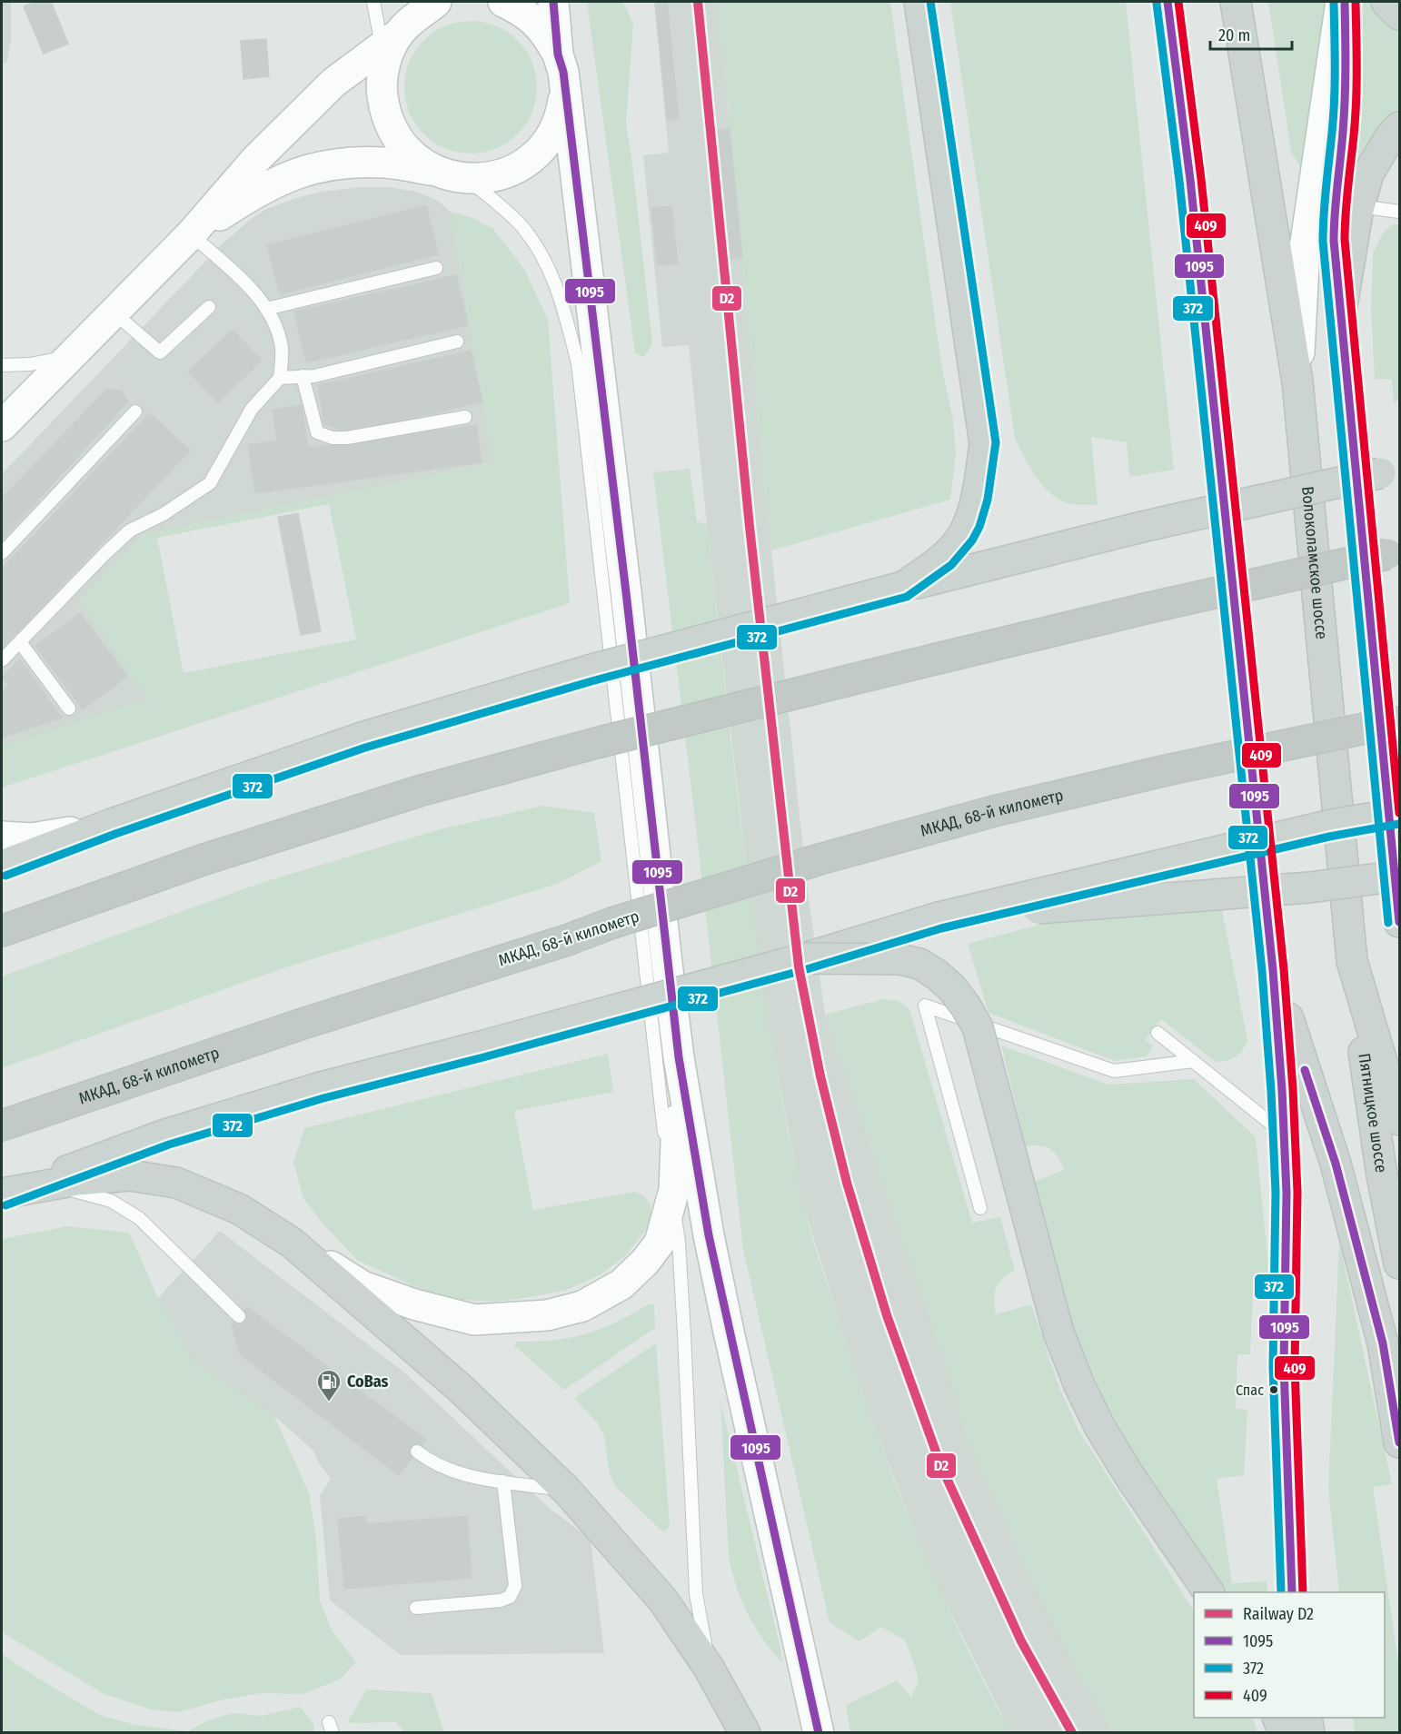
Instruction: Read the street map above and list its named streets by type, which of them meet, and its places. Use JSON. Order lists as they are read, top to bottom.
{
  "streets": {
    "highway": ["МКАД, 68-й километр"],
    "main road": ["Волоколамское шоссе", "Пятницкое шоссе"]
  },
  "crossings": [
    ["Волоколамское шоссе", "Пятницкое шоссе"]
  ],
  "places": {
    "other": ["Спас"],
    "fuel station": ["CoBas"]
  },
  "lines": [
    "rail line D2",
    "transit line 1095",
    "transit line 372",
    "transit line 409"
  ],
  "legend": [
    "Railway D2",
    "1095",
    "372",
    "409"
  ],
  "scale_bar": "20 m"
}
